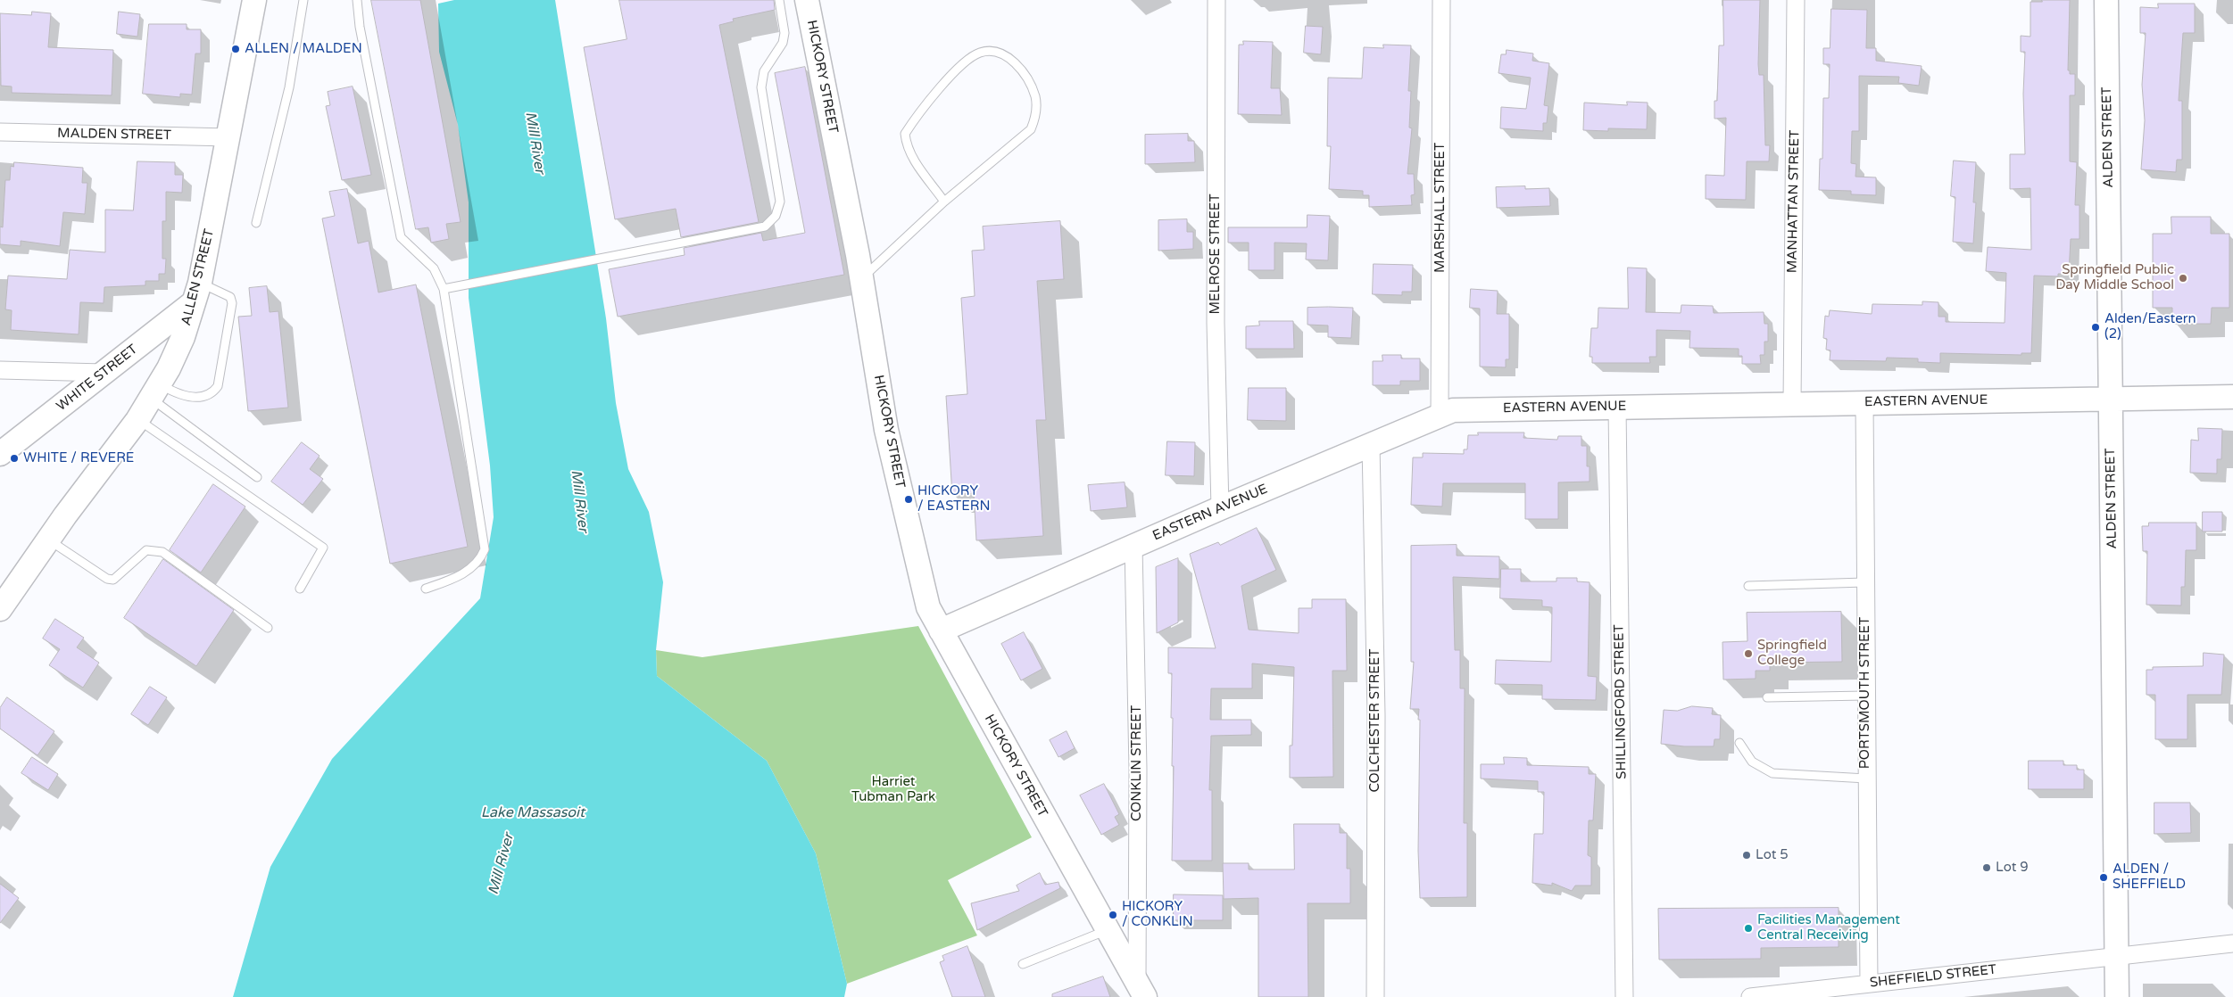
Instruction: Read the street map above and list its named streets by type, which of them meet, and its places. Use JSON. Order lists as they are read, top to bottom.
{
  "streets": {
    "street": [
      "HICKORY STREET",
      "MALDEN STREET",
      "ALDEN STREET",
      "MANHATTAN STREET",
      "MARSHALL STREET",
      "MELROSE STREET",
      "ALLEN STREET",
      "WHITE STREET",
      "EASTERN AVENUE",
      "PORTSMOUTH STREET",
      "SHILLINGFORD STREET",
      "COLCHESTER STREET",
      "CONKLIN STREET",
      "SHEFFIELD STREET"
    ]
  },
  "crossings": [
    ["HICKORY STREET", "EASTERN AVENUE"],
    ["HICKORY STREET", "CONKLIN STREET"],
    ["MALDEN STREET", "ALLEN STREET"],
    ["ALDEN STREET", "EASTERN AVENUE"],
    ["ALDEN STREET", "SHEFFIELD STREET"],
    ["MANHATTAN STREET", "EASTERN AVENUE"],
    ["MARSHALL STREET", "EASTERN AVENUE"],
    ["MELROSE STREET", "EASTERN AVENUE"],
    ["ALLEN STREET", "WHITE STREET"],
    ["EASTERN AVENUE", "PORTSMOUTH STREET"],
    ["EASTERN AVENUE", "SHILLINGFORD STREET"],
    ["EASTERN AVENUE", "COLCHESTER STREET"],
    ["EASTERN AVENUE", "CONKLIN STREET"],
    ["PORTSMOUTH STREET", "SHEFFIELD STREET"]
  ],
  "water": ["Mill River", "Lake Massasoit"],
  "parks": ["Harriet Tubman Park"],
  "places": [
    "ALLEN / MALDEN",
    "Springfield Public Day Middle School",
    "Alden/Eastern (2)",
    "WHITE / REVERE",
    "HICKORY / EASTERN",
    "Springfield College",
    "Lot 5",
    "Lot 9",
    "ALDEN / SHEFFIELD",
    "HICKORY / CONKLIN",
    "Facilities Management Central Receiving"
  ]
}
